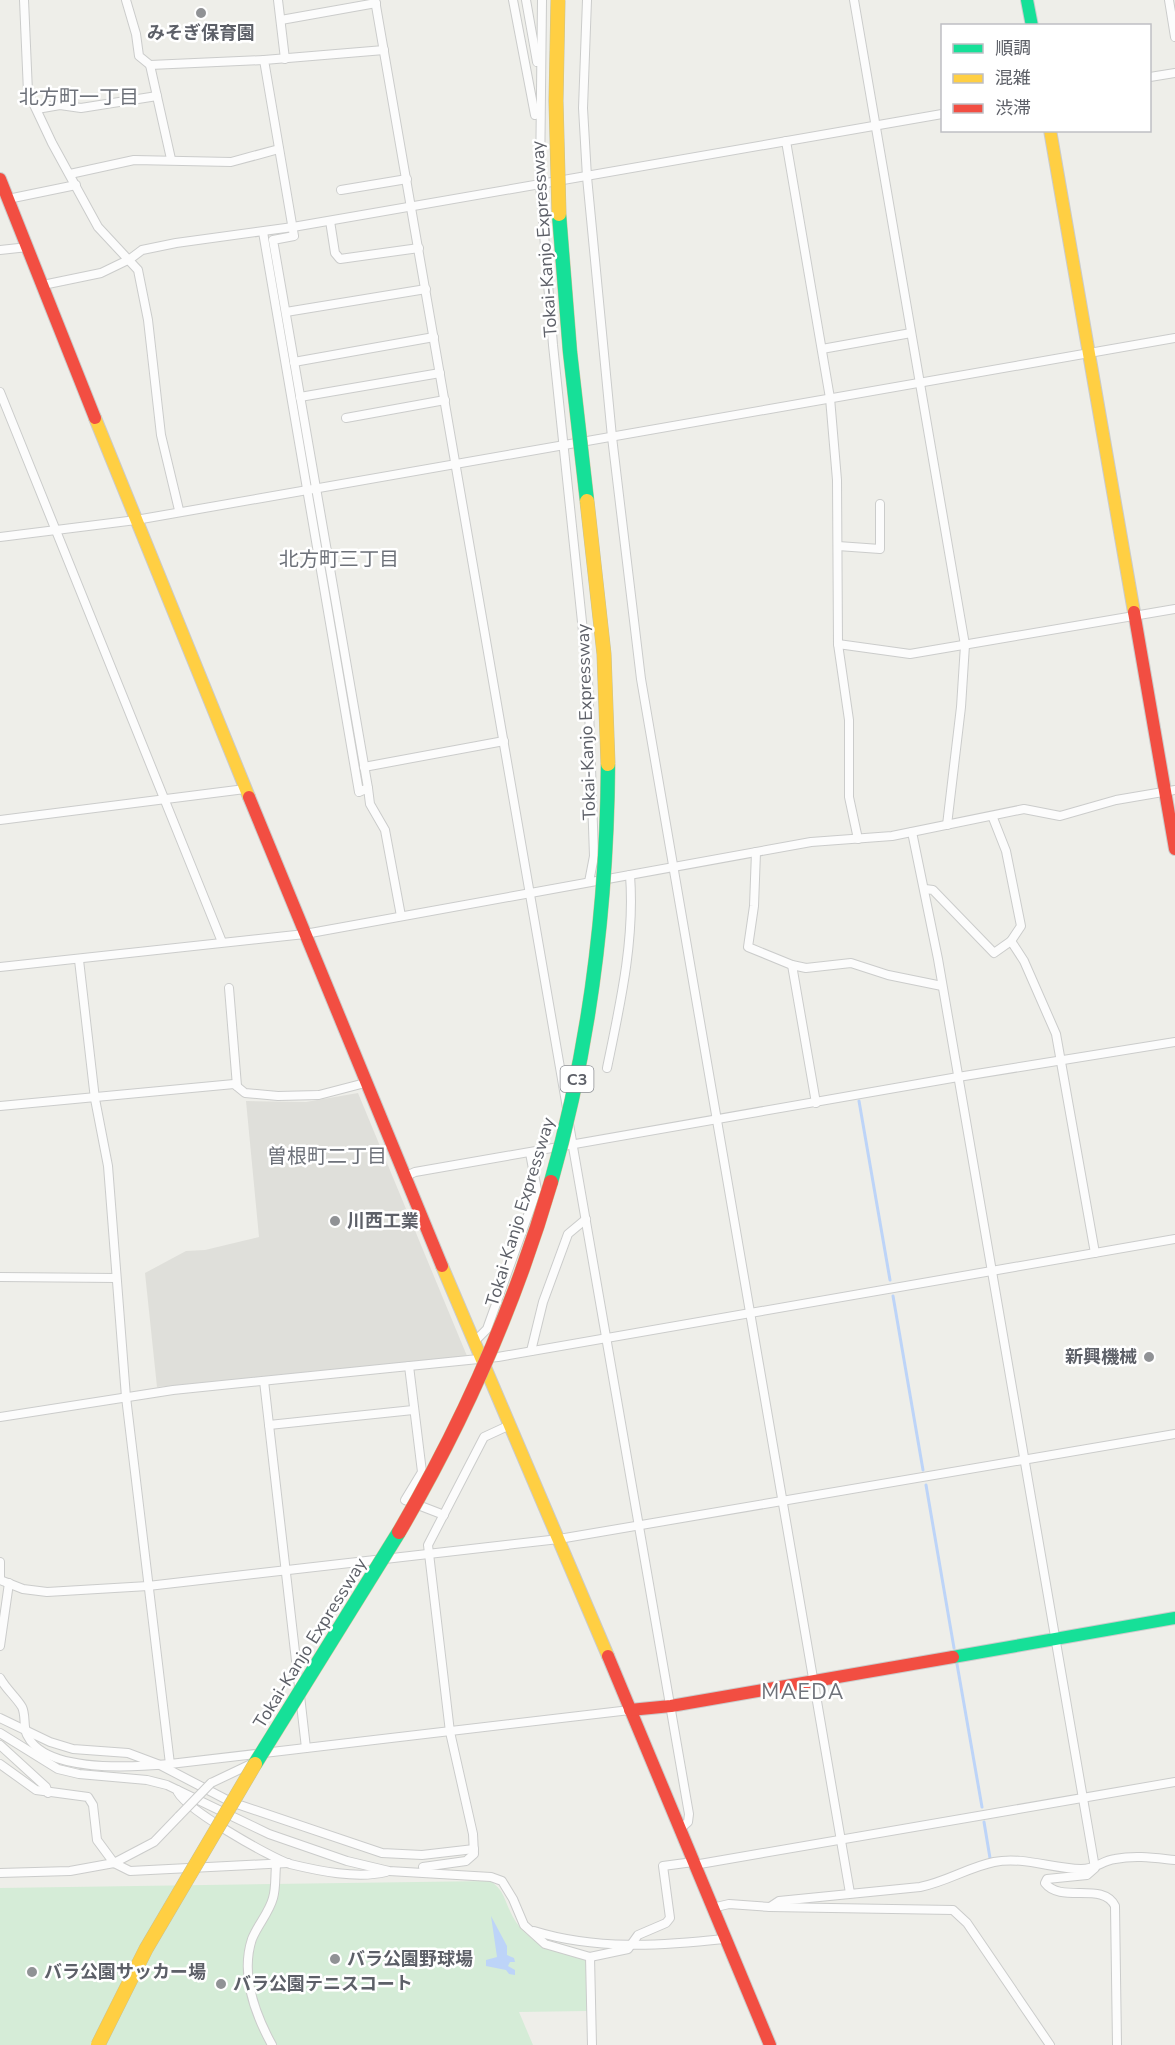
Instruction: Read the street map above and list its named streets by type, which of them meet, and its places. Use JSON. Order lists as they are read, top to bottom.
{
  "streets": {
    "main road": ["Tokai-Kanjo Expressway", "C3"]
  },
  "districts": [
    "北方町一丁目",
    "北方町三丁目",
    "曽根町二丁目",
    "MAEDA"
  ],
  "places": [
    "みそぎ保育園",
    "川西工業",
    "新興機械",
    "バラ公園野球場",
    "バラ公園サッカー場",
    "バラ公園テニスコート"
  ],
  "legend": ["順調", "混雑", "渋滞"]
}
